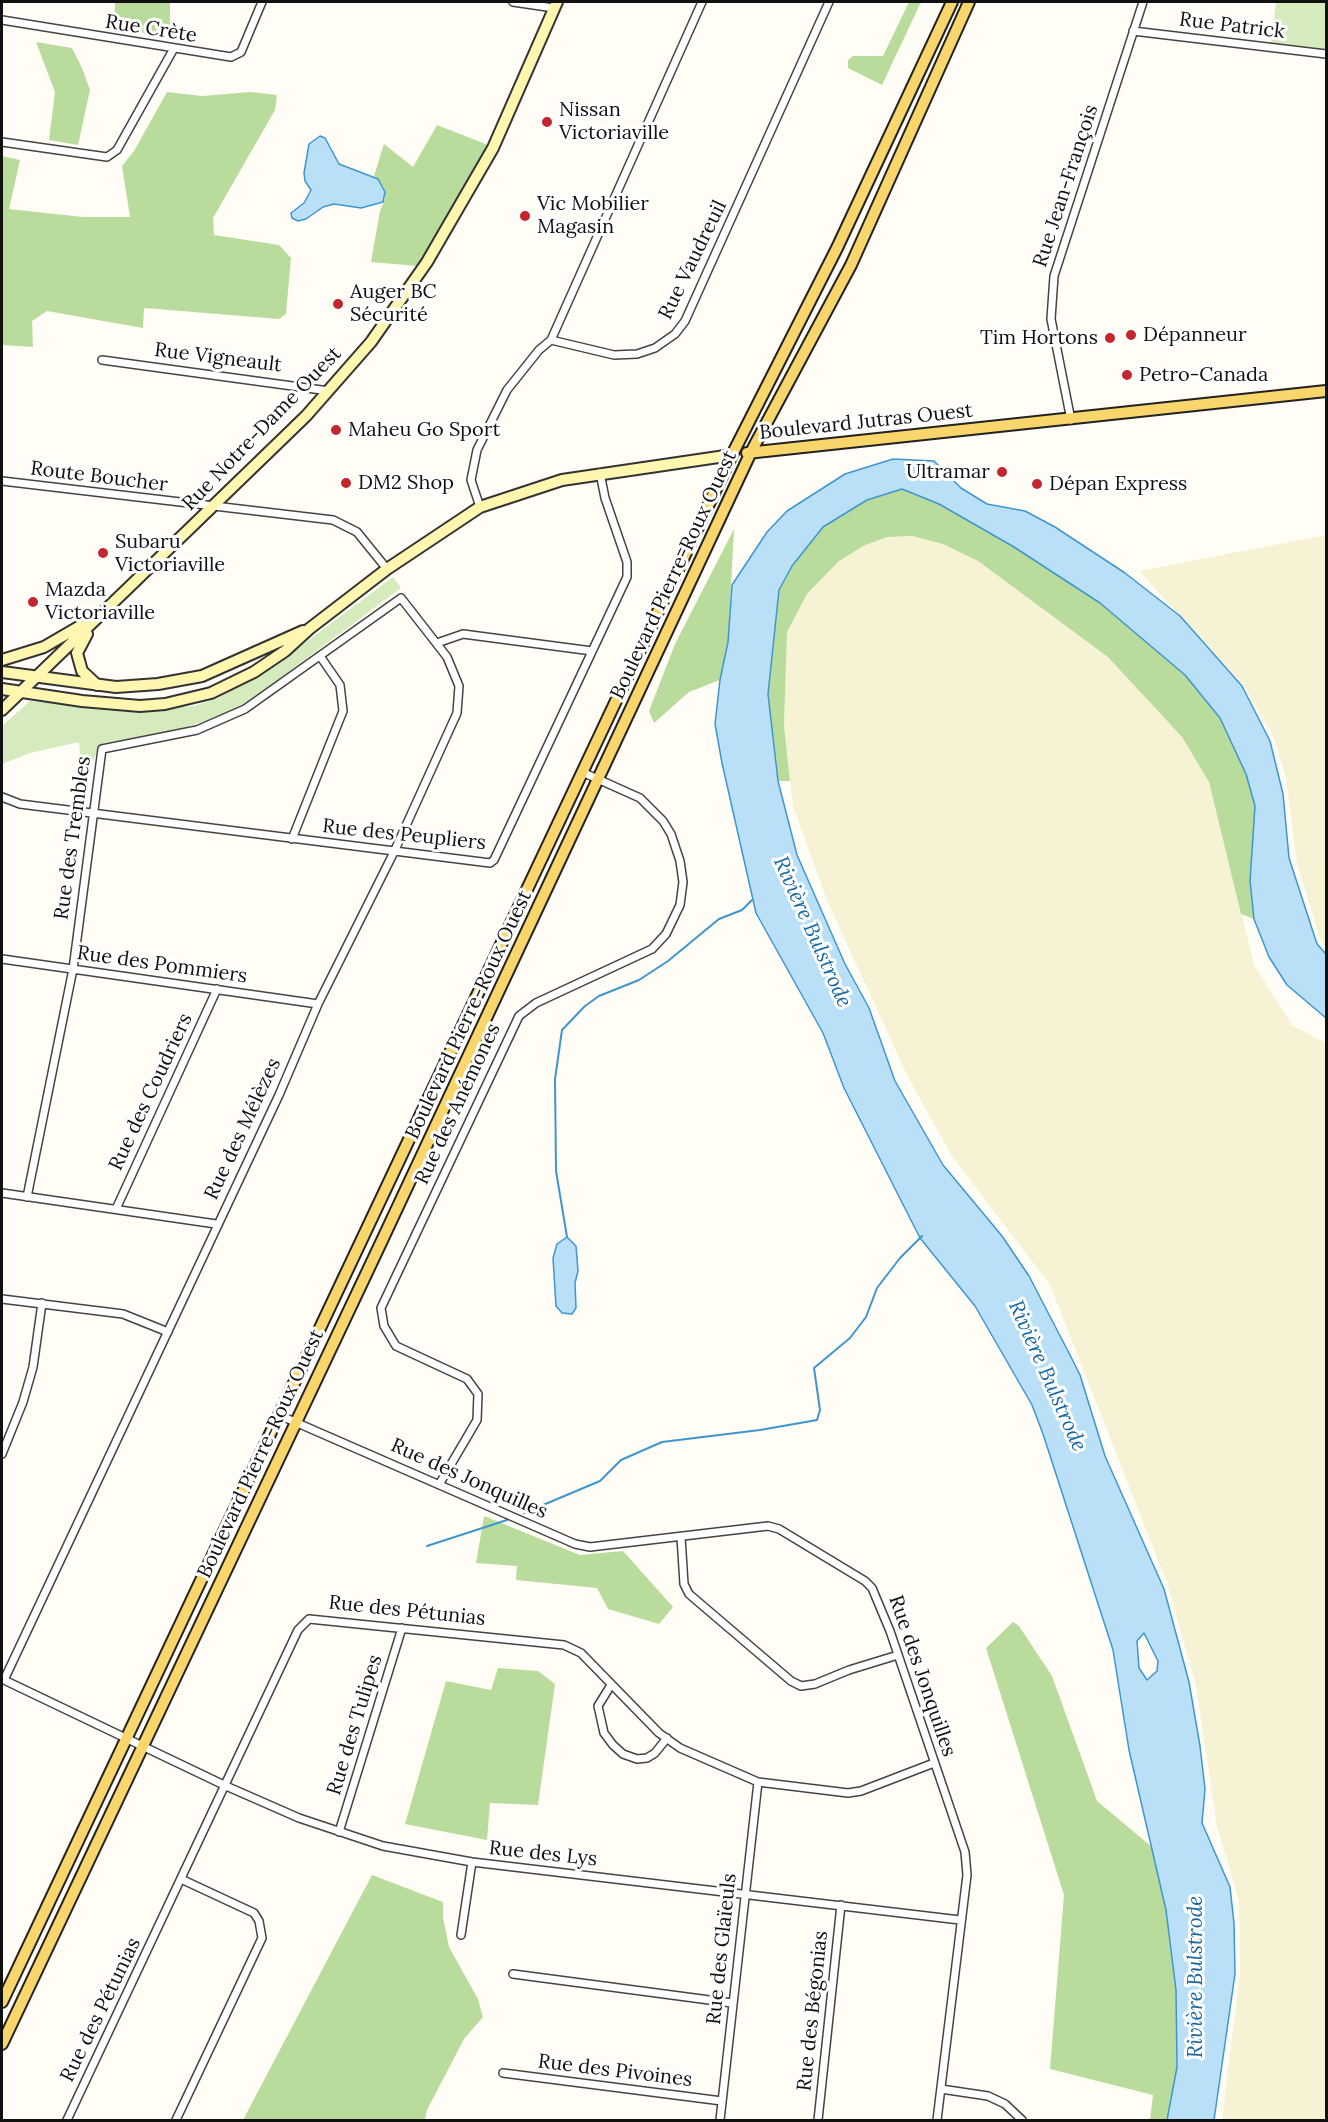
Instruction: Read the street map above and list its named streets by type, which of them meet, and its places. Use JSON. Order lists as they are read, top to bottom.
{
  "streets": {
    "main road": ["Boulevard Jutras Ouest", "Rue Notre-Dame Ouest", "Boulevard Pierre-Roux Ouest"],
    "street": [
      "Rue Patrick",
      "Rue Crète",
      "Rue Jean-François",
      "Rue Vaudreuil",
      "Rue Vigneault",
      "Route Boucher",
      "Rue des Peupliers",
      "Rue des Trembles",
      "Rue des Pommiers",
      "Rue des Coudriers",
      "Rue des Anémones",
      "Rue des Mélèzes",
      "Rue des Jonquilles",
      "Rue des Pétunias",
      "Rue des Tulipes",
      "Rue des Lys",
      "Rue des Glaïeuls",
      "Rue des Bégonias",
      "Rue des Pivoines"
    ]
  },
  "crossings": [
    ["Rue Patrick", "Rue Jean-François"],
    ["Rue Jean-François", "Boulevard Jutras Ouest"],
    ["Rue Vigneault", "Rue Notre-Dame Ouest"],
    ["Boulevard Jutras Ouest", "Rue Notre-Dame Ouest"],
    ["Boulevard Jutras Ouest", "Route Boucher"],
    ["Boulevard Jutras Ouest", "Boulevard Pierre-Roux Ouest"],
    ["Boulevard Jutras Ouest", "Rue des Peupliers"],
    ["Rue Notre-Dame Ouest", "Route Boucher"],
    ["Boulevard Pierre-Roux Ouest", "Rue des Anémones"],
    ["Boulevard Pierre-Roux Ouest", "Rue des Jonquilles"],
    ["Boulevard Pierre-Roux Ouest", "Rue des Lys"],
    ["Rue des Peupliers", "Rue des Trembles"],
    ["Rue des Peupliers", "Rue des Mélèzes"],
    ["Rue des Trembles", "Rue des Pommiers"],
    ["Rue des Trembles", "Rue des Mélèzes"],
    ["Rue des Pommiers", "Rue des Coudriers"],
    ["Rue des Pommiers", "Rue des Mélèzes"],
    ["Rue des Anémones", "Rue des Jonquilles"],
    ["Rue des Mélèzes", "Rue des Lys"],
    ["Rue des Jonquilles", "Rue des Pétunias"],
    ["Rue des Jonquilles", "Rue des Lys"],
    ["Rue des Pétunias", "Rue des Tulipes"],
    ["Rue des Pétunias", "Rue des Lys"],
    ["Rue des Pétunias", "Rue des Glaïeuls"],
    ["Rue des Tulipes", "Rue des Lys"],
    ["Rue des Lys", "Rue des Glaïeuls"],
    ["Rue des Lys", "Rue des Bégonias"],
    ["Rue des Glaïeuls", "Rue des Pivoines"]
  ],
  "water": ["Rivière Bulstrode"],
  "places": [
    "Nissan Victoriaville",
    "Vic Mobilier Magasin",
    "Auger BC Sécurité",
    "Dépanneur",
    "Tim Hortons",
    "Petro-Canada",
    "Maheu Go Sport",
    "Ultramar",
    "DM2 Shop",
    "Dépan Express",
    "Subaru Victoriaville",
    "Mazda Victoriaville"
  ]
}
